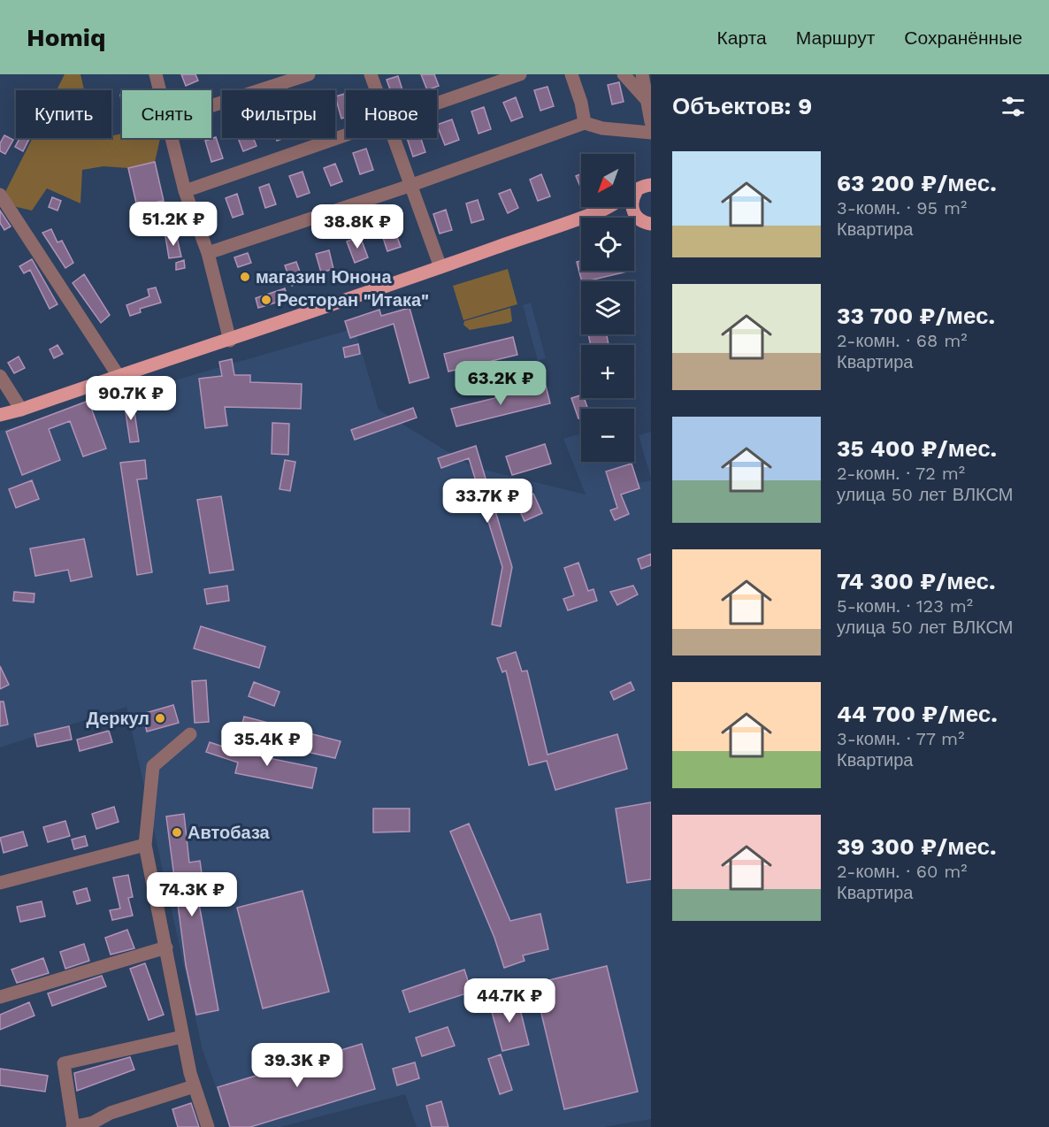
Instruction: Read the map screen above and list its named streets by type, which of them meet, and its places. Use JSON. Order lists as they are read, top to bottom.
{
  "places": [
    "магазин Юнона",
    "Ресторан \"Итака\"",
    "Деркул",
    "Автобаза"
  ],
  "north": "bottom left",
  "page": {
    "header": "Homiq",
    "nav": ["Карта", "Маршрут", "Сохранённые"],
    "heading": "Объектов: 9",
    "chip": [
      "Купить",
      "Снять",
      "Фильтры",
      "Новое"
    ],
    "list": [
      {
        "name": "63 200 ₽/мес.",
        "note": "3-комн. · 95 m² · Квартира"
      },
      {
        "name": "33 700 ₽/мес.",
        "note": "2-комн. · 68 m² · Квартира"
      },
      {
        "name": "35 400 ₽/мес.",
        "note": "2-комн. · 72 m² · улица 50 лет ВЛКСМ"
      },
      {
        "name": "74 300 ₽/мес.",
        "note": "5-комн. · 123 m² · улица 50 лет ВЛКСМ"
      },
      {
        "name": "44 700 ₽/мес.",
        "note": "3-комн. · 77 m² · Квартира"
      },
      {
        "name": "39 300 ₽/мес.",
        "note": "2-комн. · 60 m² · Квартира"
      }
    ],
    "map_buttons": ["+", "−"],
    "price": [
      "51.2K ₽",
      "38.8K ₽",
      "63.2K ₽",
      "90.7K ₽",
      "33.7K ₽",
      "35.4K ₽",
      "74.3K ₽",
      "44.7K ₽",
      "39.3K ₽"
    ]
  }
}
